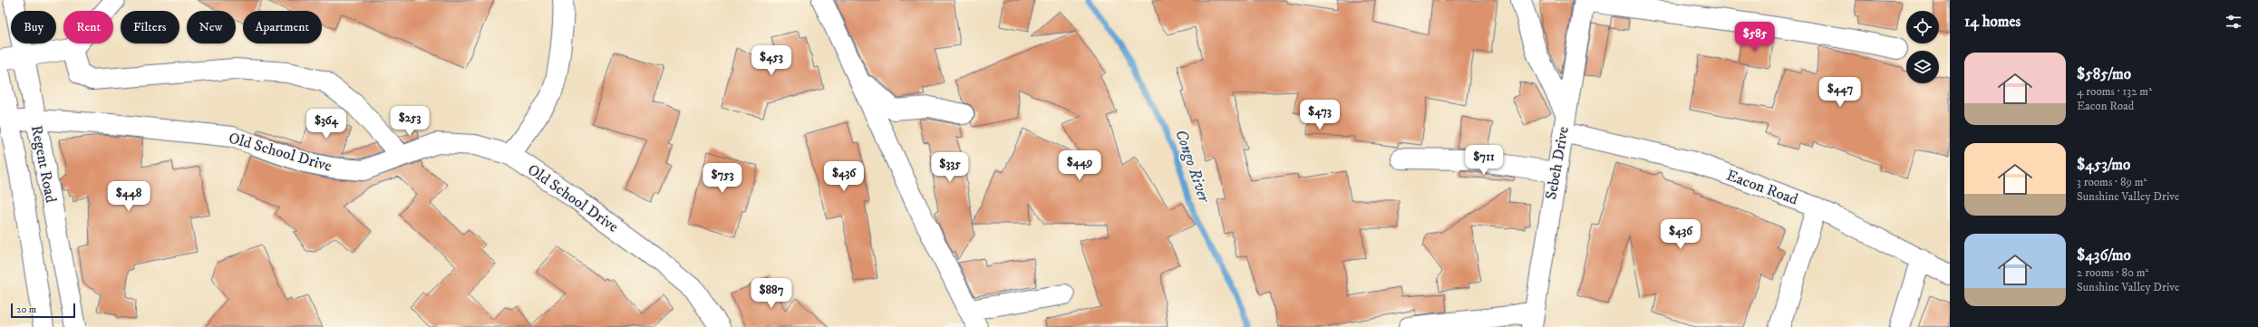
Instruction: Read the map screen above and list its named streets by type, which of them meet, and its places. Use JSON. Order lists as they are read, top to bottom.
{
  "streets": {
    "street": [
      "Old School Drive",
      "Sebeh Drive",
      "Regent Road",
      "Eacon Road"
    ]
  },
  "crossings": [
    ["Old School Drive", "Regent Road"],
    ["Sebeh Drive", "Eacon Road"]
  ],
  "water": ["Congo River"],
  "scale_bar": "20 m",
  "page": {
    "heading": "14 homes",
    "chip": [
      "Buy",
      "Rent",
      "Filters",
      "New",
      "Apartment"
    ],
    "price": [
      "$585",
      "$453",
      "$447",
      "$473",
      "$253",
      "$364",
      "$711",
      "$449",
      "$335",
      "$436",
      "$753",
      "$448",
      "$436",
      "$887"
    ],
    "list": [
      {
        "name": "$585/mo",
        "note": "4 rooms · 132 m² · Eacon Road"
      },
      {
        "name": "$453/mo",
        "note": "3 rooms · 89 m² · Sunshine Valley Drive"
      },
      {
        "name": "$436/mo",
        "note": "2 rooms · 80 m² · Sunshine Valley Drive"
      }
    ],
    "scale": "20 m"
  }
}
